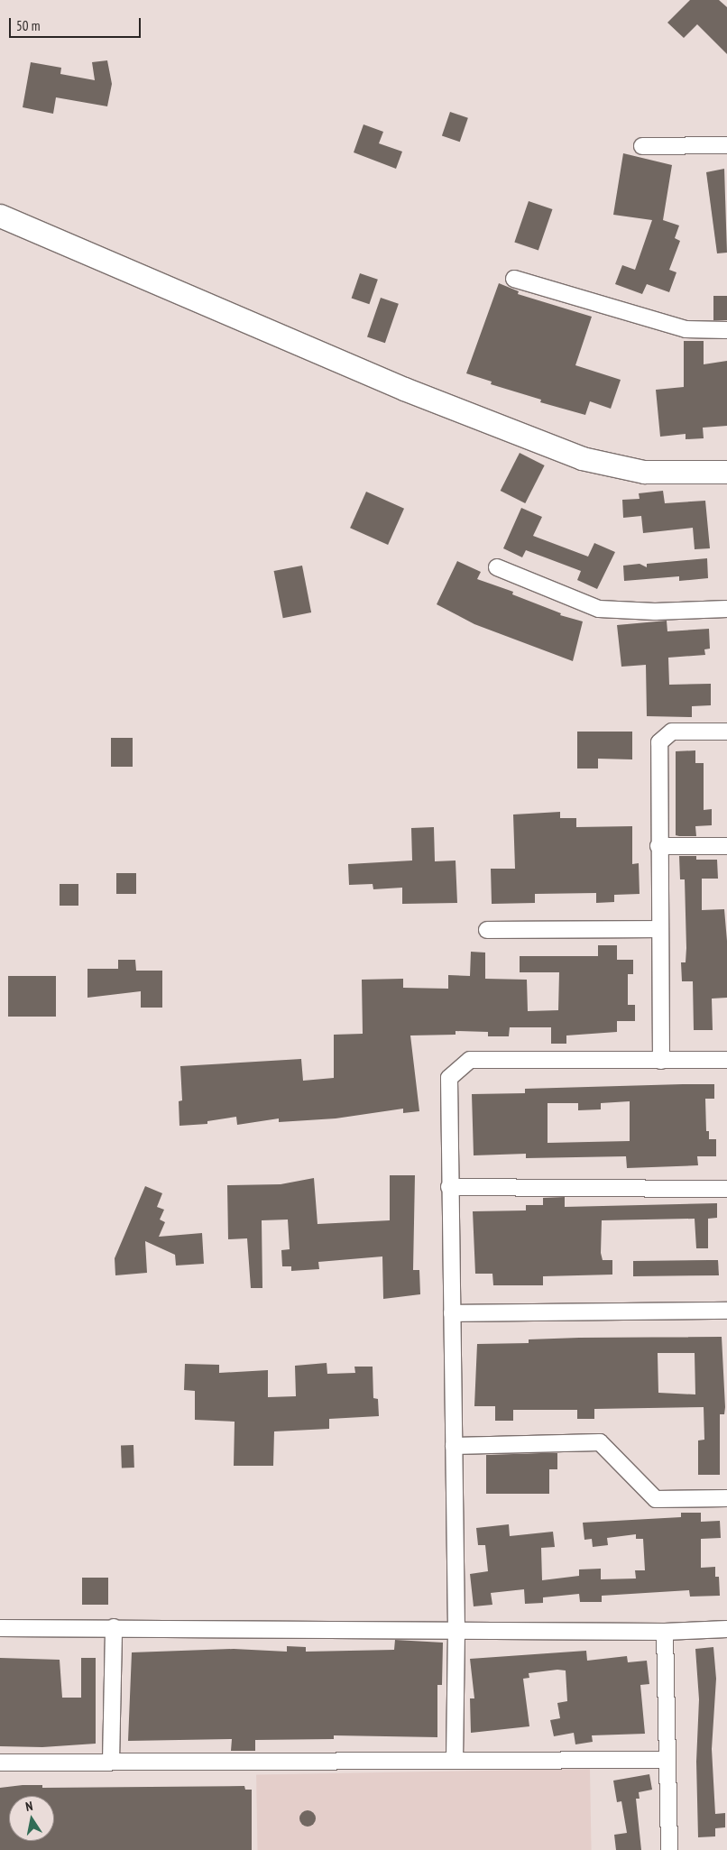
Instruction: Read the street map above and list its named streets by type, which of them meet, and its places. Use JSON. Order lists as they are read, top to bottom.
{
  "scale_bar": "50 m",
  "north": "top"
}
